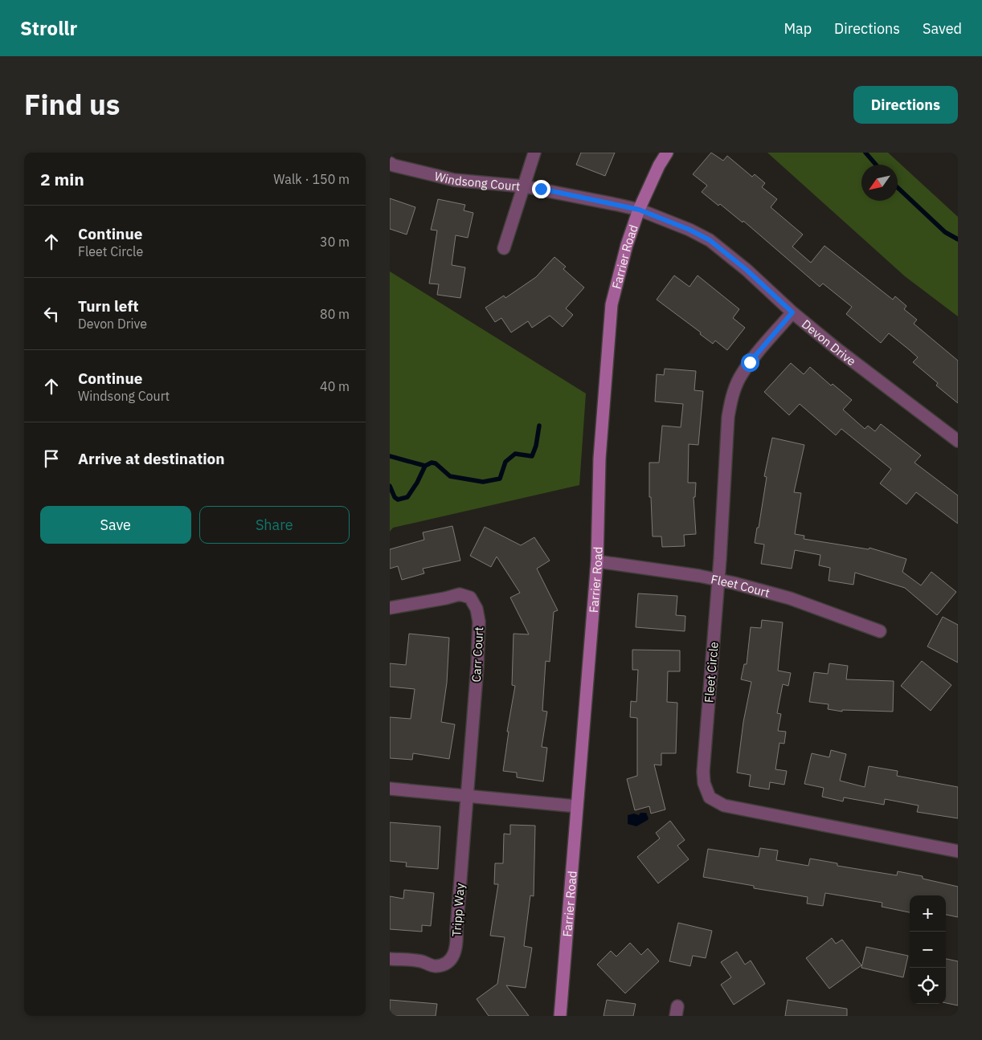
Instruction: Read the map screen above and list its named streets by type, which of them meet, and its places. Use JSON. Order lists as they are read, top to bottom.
{
  "streets": {
    "street": [
      "Windsong Court",
      "Farrier Road",
      "Devon Drive",
      "Fleet Court",
      "Carr Court",
      "Fleet Circle",
      "Tripp Way"
    ]
  },
  "crossings": [
    ["Windsong Court", "Farrier Road"],
    ["Windsong Court", "Devon Drive"],
    ["Farrier Road", "Devon Drive"],
    ["Farrier Road", "Fleet Court"],
    ["Devon Drive", "Fleet Circle"],
    ["Fleet Court", "Fleet Circle"],
    ["Carr Court", "Tripp Way"]
  ],
  "north": "bottom left",
  "page": {
    "header": "Strollr",
    "nav": ["Map", "Directions", "Saved"],
    "title": "Find us",
    "buttons": [
      "Directions",
      ["Save", "Share"]
    ],
    "heading": ["2 min", "Walk · 150 m"],
    "list": [
      ["Continue", "Fleet Circle", "30 m"],
      ["Turn left", "Devon Drive", "80 m"],
      ["Continue", "Windsong Court", "40 m"],
      "Arrive at destination"
    ],
    "map_buttons": ["+", "−"]
  }
}
